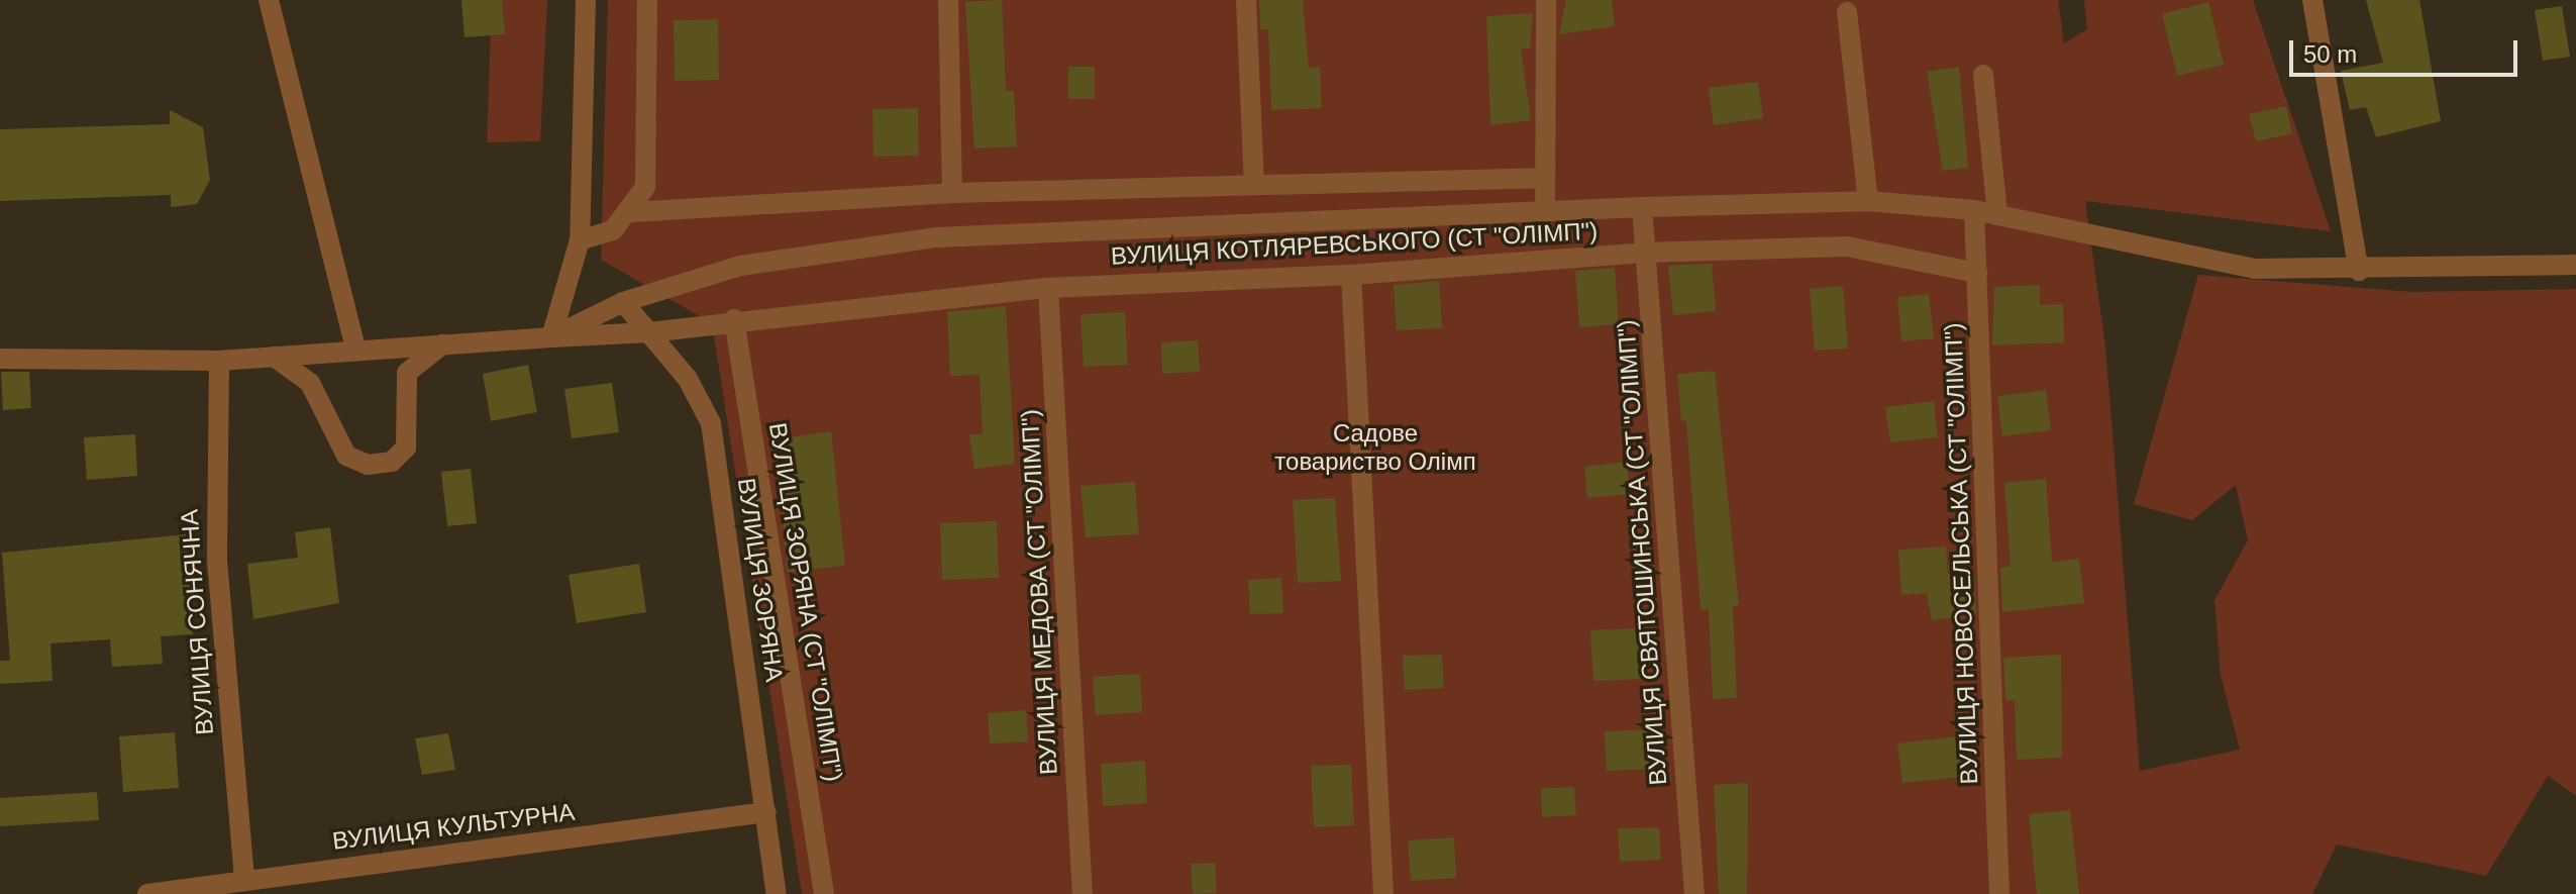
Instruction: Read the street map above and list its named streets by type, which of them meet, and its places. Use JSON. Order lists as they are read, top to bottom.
{
  "streets": {
    "street": [
      "ВУЛИЦЯ КОТЛЯРЕВСЬКОГО (СТ \"ОЛІМП\")",
      "ВУЛИЦЯ СВЯТОШИНСЬКА (СТ \"ОЛІМП\")",
      "ВУЛИЦЯ НОВОСЕЛЬСЬКА (СТ \"ОЛІМП\")",
      "ВУЛИЦЯ ЗОРЯНА",
      "ВУЛИЦЯ МЕДОВА (СТ \"ОЛІМП\")",
      "ВУЛИЦЯ ЗОРЯНА (СТ \"ОЛІМП\")",
      "ВУЛИЦЯ СОНЯЧНА",
      "ВУЛИЦЯ КУЛЬТУРНА"
    ]
  },
  "crossings": [
    ["ВУЛИЦЯ КОТЛЯРЕВСЬКОГО (СТ \"ОЛІМП\")", "ВУЛИЦЯ СВЯТОШИНСЬКА (СТ \"ОЛІМП\")"],
    ["ВУЛИЦЯ КОТЛЯРЕВСЬКОГО (СТ \"ОЛІМП\")", "ВУЛИЦЯ НОВОСЕЛЬСЬКА (СТ \"ОЛІМП\")"],
    ["ВУЛИЦЯ КОТЛЯРЕВСЬКОГО (СТ \"ОЛІМП\")", "ВУЛИЦЯ ЗОРЯНА"],
    ["ВУЛИЦЯ КОТЛЯРЕВСЬКОГО (СТ \"ОЛІМП\")", "ВУЛИЦЯ МЕДОВА (СТ \"ОЛІМП\")"],
    ["ВУЛИЦЯ КОТЛЯРЕВСЬКОГО (СТ \"ОЛІМП\")", "ВУЛИЦЯ ЗОРЯНА (СТ \"ОЛІМП\")"],
    ["ВУЛИЦЯ КОТЛЯРЕВСЬКОГО (СТ \"ОЛІМП\")", "ВУЛИЦЯ СОНЯЧНА"],
    ["ВУЛИЦЯ ЗОРЯНА", "ВУЛИЦЯ КУЛЬТУРНА"],
    ["ВУЛИЦЯ СОНЯЧНА", "ВУЛИЦЯ КУЛЬТУРНА"]
  ],
  "parks": ["Садове товариство Олімп"],
  "scale_bar": "50 m"
}
